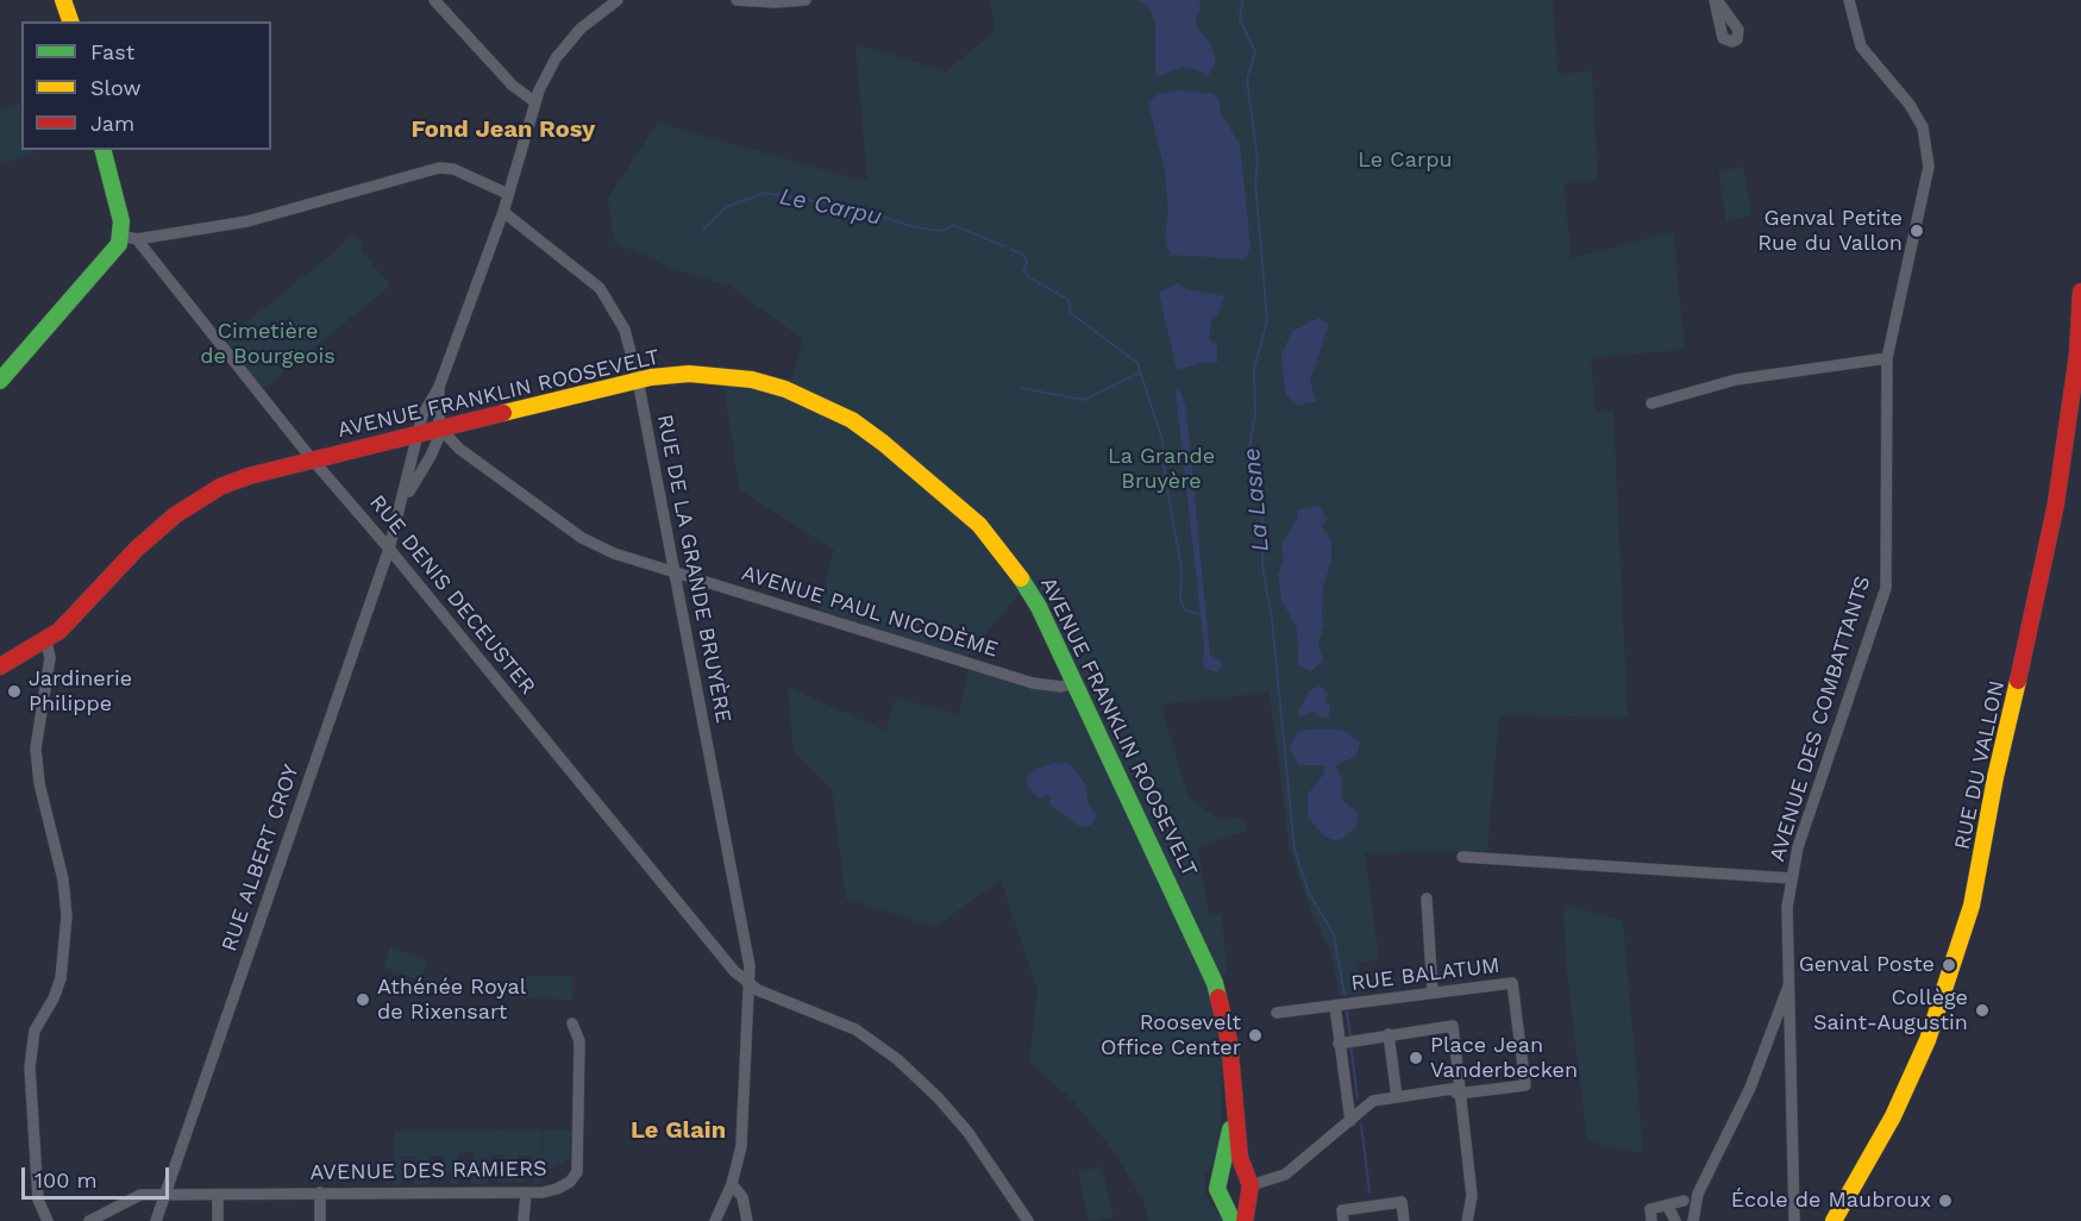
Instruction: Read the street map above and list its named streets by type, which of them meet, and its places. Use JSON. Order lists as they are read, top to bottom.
{
  "streets": {
    "main road": ["AVENUE FRANKLIN ROOSEVELT", "RUE DU VALLON"],
    "street": [
      "RUE DE LA GRANDE BRUYÈRE",
      "RUE DENIS DECEUSTER",
      "AVENUE PAUL NICODÈME",
      "AVENUE DES COMBATTANTS",
      "RUE ALBERT CROY",
      "RUE BALATUM",
      "AVENUE DES RAMIERS"
    ]
  },
  "crossings": [
    ["AVENUE FRANKLIN ROOSEVELT", "RUE DE LA GRANDE BRUYÈRE"],
    ["AVENUE FRANKLIN ROOSEVELT", "RUE DENIS DECEUSTER"],
    ["AVENUE FRANKLIN ROOSEVELT", "AVENUE PAUL NICODÈME"],
    ["AVENUE FRANKLIN ROOSEVELT", "RUE ALBERT CROY"],
    ["AVENUE FRANKLIN ROOSEVELT", "RUE BALATUM"],
    ["RUE DE LA GRANDE BRUYÈRE", "RUE DENIS DECEUSTER"],
    ["RUE DE LA GRANDE BRUYÈRE", "AVENUE PAUL NICODÈME"],
    ["RUE DENIS DECEUSTER", "RUE ALBERT CROY"],
    ["AVENUE PAUL NICODÈME", "RUE ALBERT CROY"],
    ["RUE ALBERT CROY", "AVENUE DES RAMIERS"]
  ],
  "districts": ["Fond Jean Rosy", "Le Glain"],
  "water": ["Le Carpu", "La Lasne"],
  "parks": ["Le Carpu", "Cimetière de Bourgeois", "La Grande Bruyère"],
  "places": [
    "Genval Petite Rue du Vallon",
    "Jardinerie Philippe",
    "Genval Poste",
    "Athénée Royal de Rixensart",
    "Collège Saint-Augustin",
    "Roosevelt Office Center",
    "Place Jean Vanderbecken",
    "École de Maubroux"
  ],
  "legend": ["Fast", "Slow", "Jam"],
  "scale_bar": "100 m"
}
